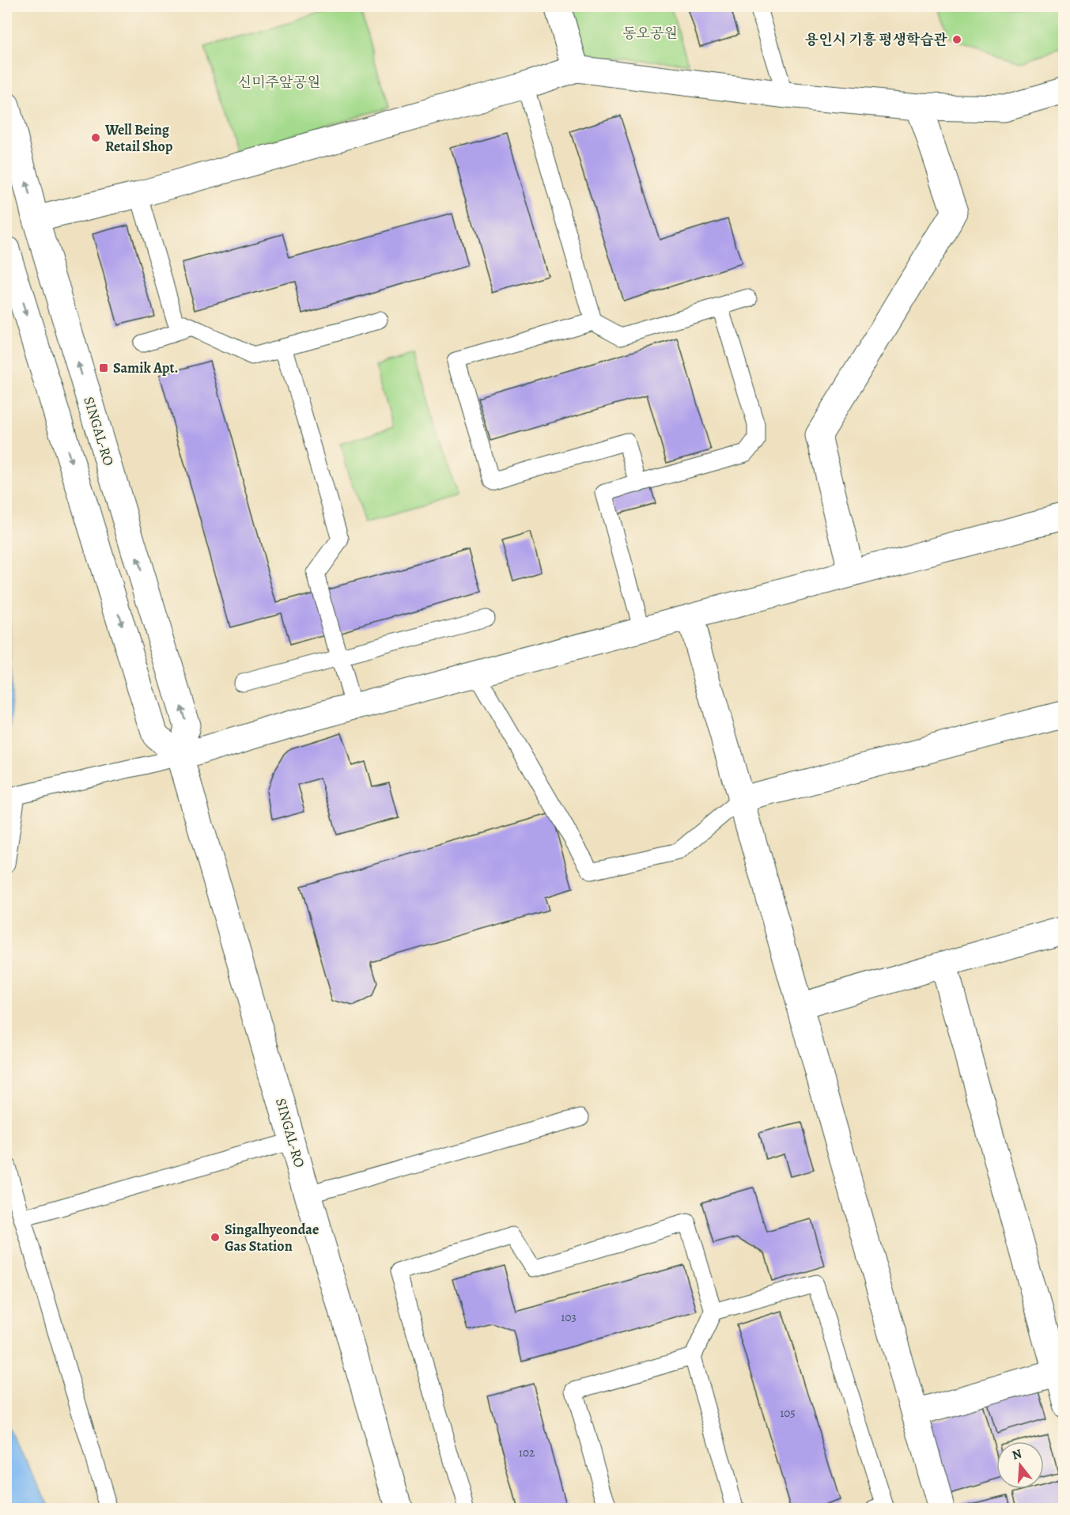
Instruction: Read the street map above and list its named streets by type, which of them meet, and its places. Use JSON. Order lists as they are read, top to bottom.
{
  "streets": {
    "street": ["SINGAL-RO"]
  },
  "parks": ["동오공원", "신미주앞공원"],
  "places": {
    "other": ["용인시 기흥 평생학습관", "Well Being Retail Shop", "Singalhyeondae Gas Station"],
    "transit": ["Samik Apt."]
  },
  "house_numbers": ["103", "105", "102"],
  "north": "top"
}
